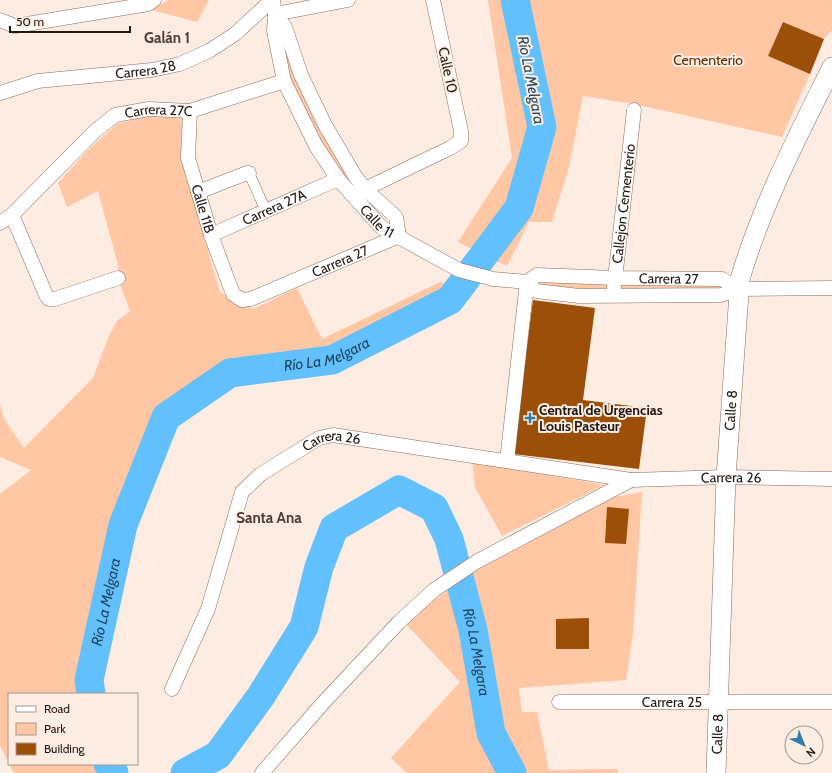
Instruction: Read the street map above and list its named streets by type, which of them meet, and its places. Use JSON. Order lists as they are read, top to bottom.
{
  "streets": {
    "main road": ["Calle 8"],
    "street": [
      "Carrera 28",
      "Calle 10",
      "Carrera 27C",
      "Callejon Cementerio",
      "Carrera 27A",
      "Calle 11B",
      "Calle 11",
      "Carrera 27",
      "Carrera 26",
      "Carrera 25"
    ]
  },
  "crossings": [
    ["Calle 10", "Calle 11"],
    ["Carrera 27C", "Calle 11B"],
    ["Carrera 27C", "Calle 11"],
    ["Callejon Cementerio", "Carrera 27"],
    ["Carrera 27A", "Calle 11B"],
    ["Carrera 27A", "Calle 11"],
    ["Calle 11B", "Carrera 27"],
    ["Calle 11", "Carrera 27"],
    ["Carrera 27", "Calle 8"],
    ["Calle 8", "Carrera 26"],
    ["Calle 8", "Carrera 25"]
  ],
  "districts": ["Galán 1", "Santa Ana"],
  "water": ["Río La Melgara"],
  "parks": ["Cementerio"],
  "places": {
    "health": ["Central de Urgencias Louis Pasteur"]
  },
  "legend": ["Road", "Park", "Building"],
  "scale_bar": "50 m",
  "north": "bottom right"
}
